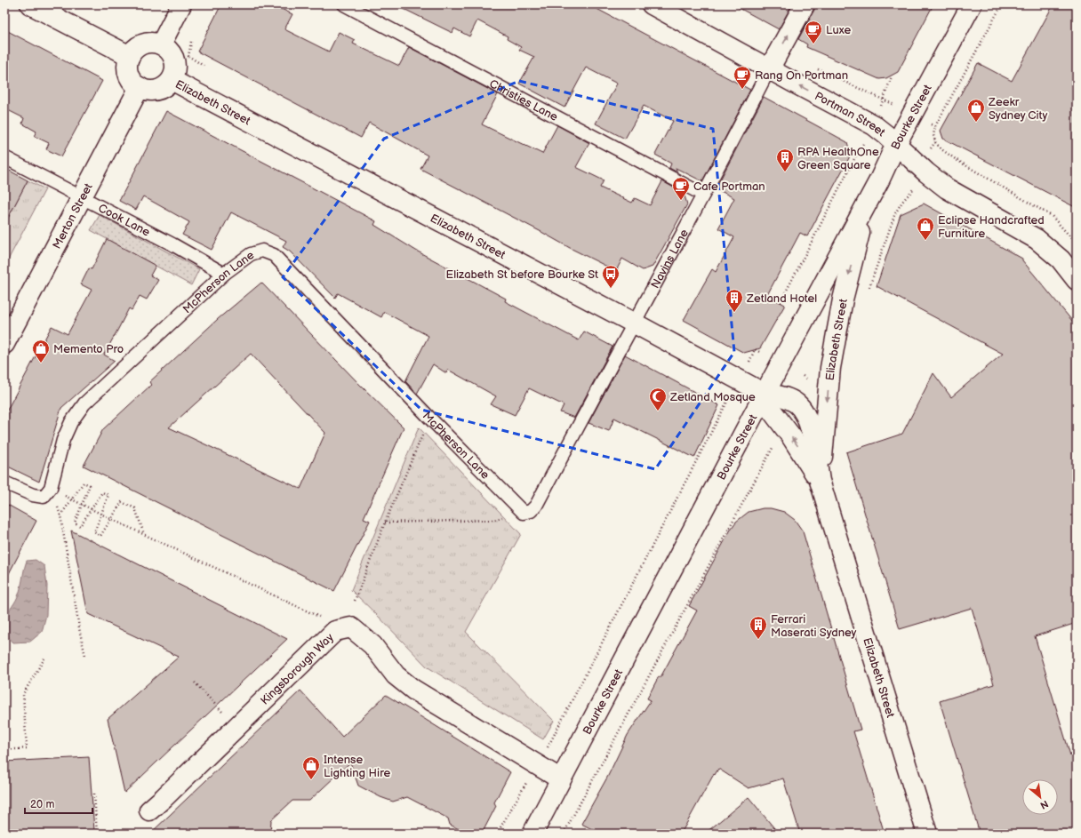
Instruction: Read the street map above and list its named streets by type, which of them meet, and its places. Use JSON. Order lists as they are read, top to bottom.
{
  "streets": {
    "street": [
      "Elizabeth Street",
      "Portman Street",
      "Bourke Street",
      "Merton Street",
      "Navins Lane",
      "Kingsborough Way"
    ],
    "lane": ["Christies Lane", "Cook Lane", "McPherson Lane"]
  },
  "crossings": [
    ["Christies Lane", "Navins Lane"],
    ["Elizabeth Street", "Bourke Street"],
    ["Elizabeth Street", "Merton Street"],
    ["Elizabeth Street", "Navins Lane"],
    ["Portman Street", "Bourke Street"],
    ["Portman Street", "Navins Lane"],
    ["Bourke Street", "Kingsborough Way"],
    ["Merton Street", "Cook Lane"],
    ["Cook Lane", "McPherson Lane"],
    ["Navins Lane", "McPherson Lane"]
  ],
  "places": {
    "cafe": ["Luxe", "Rang On Portman", "Cafe Portman"],
    "shop": [
      "Zeekr Sydney City",
      "Eclipse Handcrafted Furniture",
      "Memento Pro",
      "Intense Lighting Hire"
    ],
    "building": ["RPA HealthOne Green Square", "Zetland Hotel", "Ferrari Maserati Sydney"],
    "bus stop": ["Elizabeth St before Bourke St"],
    "mosque": ["Zetland Mosque"]
  },
  "scale_bar": "20 m",
  "north": "bottom right"
}
